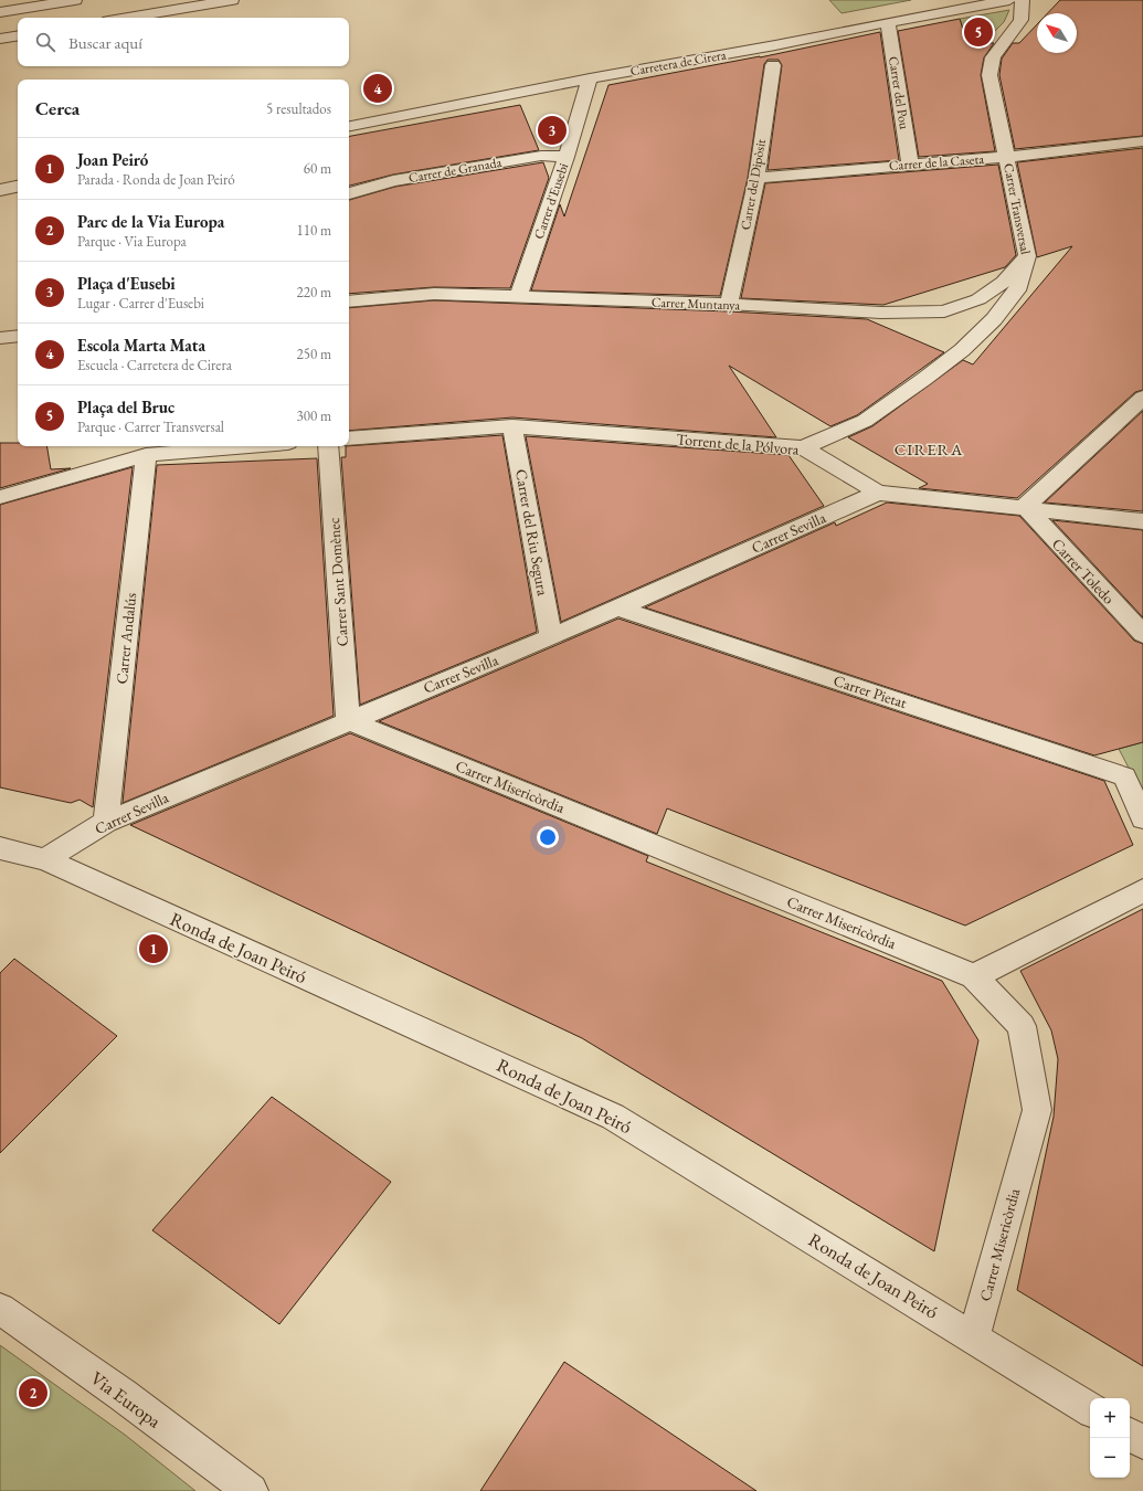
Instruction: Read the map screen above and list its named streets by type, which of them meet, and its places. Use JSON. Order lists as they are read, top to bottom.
{
  "streets": {
    "street": [
      "Carretera de Cirera",
      "Carrer del Pou",
      "Carrer de la Caseta",
      "Carrer de Granada",
      "Carrer del Dipòsit",
      "Carrer d'Eusebi",
      "Carrer Transversal",
      "Carrer Muntanya",
      "Torrent de la Pólvora",
      "Carrer del Riu Segura",
      "Carrer Sevilla",
      "Carrer Toledo",
      "Carrer Sant Domènec",
      "Carrer Andalús",
      "Carrer Pietat",
      "Carrer Misericòrdia",
      "Ronda de Joan Peiró",
      "Via Europa"
    ]
  },
  "crossings": [
    ["Carretera de Cirera", "Carrer del Pou"],
    ["Carretera de Cirera", "Carrer d'Eusebi"],
    ["Carrer del Pou", "Carrer de la Caseta"],
    ["Carrer de la Caseta", "Carrer del Dipòsit"],
    ["Carrer de la Caseta", "Carrer Transversal"],
    ["Carrer de Granada", "Carrer d'Eusebi"],
    ["Carrer del Dipòsit", "Carrer Muntanya"],
    ["Carrer d'Eusebi", "Carrer Muntanya"],
    ["Carrer Transversal", "Carrer Muntanya"],
    ["Carrer Transversal", "Torrent de la Pólvora"],
    ["Torrent de la Pólvora", "Carrer del Riu Segura"],
    ["Torrent de la Pólvora", "Carrer Sevilla"],
    ["Torrent de la Pólvora", "Carrer Toledo"],
    ["Carrer del Riu Segura", "Carrer Sevilla"],
    ["Carrer Sevilla", "Carrer Sant Domènec"],
    ["Carrer Sevilla", "Carrer Andalús"],
    ["Carrer Sevilla", "Carrer Pietat"],
    ["Carrer Sevilla", "Carrer Misericòrdia"],
    ["Carrer Sevilla", "Ronda de Joan Peiró"],
    ["Carrer Sant Domènec", "Carrer Misericòrdia"],
    ["Carrer Misericòrdia", "Ronda de Joan Peiró"]
  ],
  "districts": ["CIRERA"],
  "north": "top left",
  "page": {
    "pins": [
      "5",
      "4",
      "3",
      "1",
      "2"
    ],
    "search": "Buscar aquí",
    "heading": ["Cerca", "5 resultados"],
    "list": [
      {
        "mark": "1",
        "name": "Joan Peiró",
        "note": "Parada · Ronda de Joan Peiró",
        "value": "60 m"
      },
      {
        "mark": "2",
        "name": "Parc de la Via Europa",
        "note": "Parque · Via Europa",
        "value": "110 m"
      },
      {
        "mark": "3",
        "name": "Plaça d'Eusebi",
        "note": "Lugar · Carrer d'Eusebi",
        "value": "220 m"
      },
      {
        "mark": "4",
        "name": "Escola Marta Mata",
        "note": "Escuela · Carretera de Cirera",
        "value": "250 m"
      },
      {
        "mark": "5",
        "name": "Plaça del Bruc",
        "note": "Parque · Carrer Transversal",
        "value": "300 m"
      }
    ],
    "map_buttons": ["+", "−"]
  }
}
